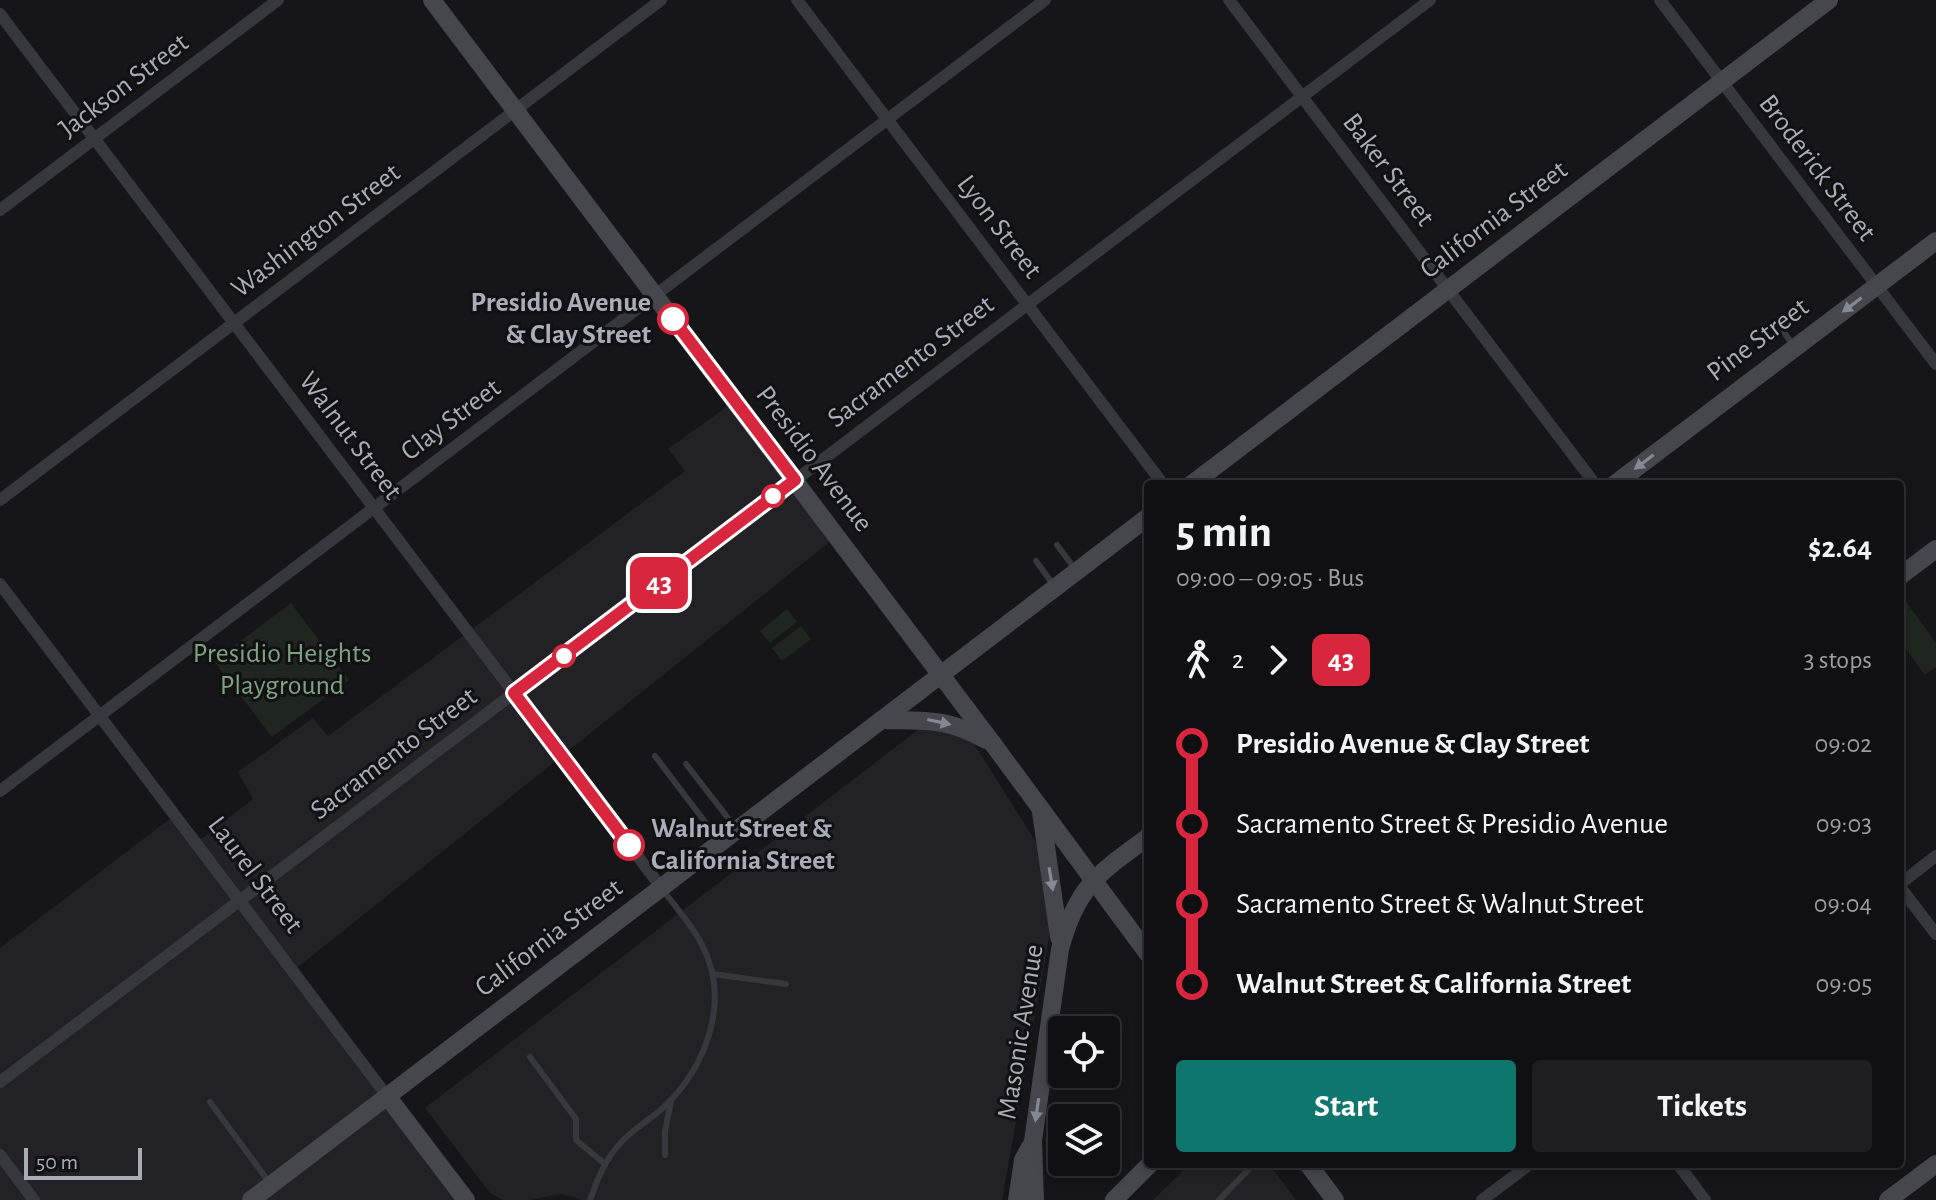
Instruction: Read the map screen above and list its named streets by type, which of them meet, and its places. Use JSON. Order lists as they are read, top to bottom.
{
  "streets": {
    "main road": [
      "California Street",
      "Pine Street",
      "Presidio Avenue",
      "Laurel Street",
      "Masonic Avenue"
    ],
    "street": [
      "Jackson Street",
      "Broderick Street",
      "Baker Street",
      "Lyon Street",
      "Washington Street",
      "Sacramento Street",
      "Clay Street",
      "Walnut Street"
    ]
  },
  "crossings": [
    ["Jackson Street", "Walnut Street"],
    ["Broderick Street", "California Street"],
    ["Broderick Street", "Pine Street"],
    ["Baker Street", "California Street"],
    ["Baker Street", "Sacramento Street"],
    ["California Street", "Walnut Street"],
    ["California Street", "Presidio Avenue"],
    ["California Street", "Laurel Street"],
    ["Lyon Street", "Sacramento Street"],
    ["Lyon Street", "Clay Street"],
    ["Washington Street", "Walnut Street"],
    ["Washington Street", "Presidio Avenue"],
    ["Sacramento Street", "Walnut Street"],
    ["Sacramento Street", "Presidio Avenue"],
    ["Sacramento Street", "Laurel Street"],
    ["Clay Street", "Walnut Street"],
    ["Clay Street", "Presidio Avenue"],
    ["Clay Street", "Laurel Street"],
    ["Presidio Avenue", "Masonic Avenue"]
  ],
  "one_way": ["Pine Street", "Masonic Avenue"],
  "parks": ["Presidio Heights Playground"],
  "places": ["Presidio Avenue & Clay Street", "Walnut Street & California Street"],
  "lines": ["bus line 43"],
  "scale_bar": "50 m",
  "page": {
    "on_map": "43",
    "heading": ["5 min", "09:00 – 09:05 · Bus", "$2.64"],
    "legs": ["2", "43", "3 stops"],
    "list": [
      {
        "name": "Presidio Avenue & Clay Street",
        "value": "09:02"
      },
      {
        "name": "Sacramento Street & Presidio Avenue",
        "value": "09:03"
      },
      {
        "name": "Sacramento Street & Walnut Street",
        "value": "09:04"
      },
      {
        "name": "Walnut Street & California Street",
        "value": "09:05"
      }
    ],
    "buttons": ["Start", "Tickets"],
    "scale": "50 m"
  }
}
